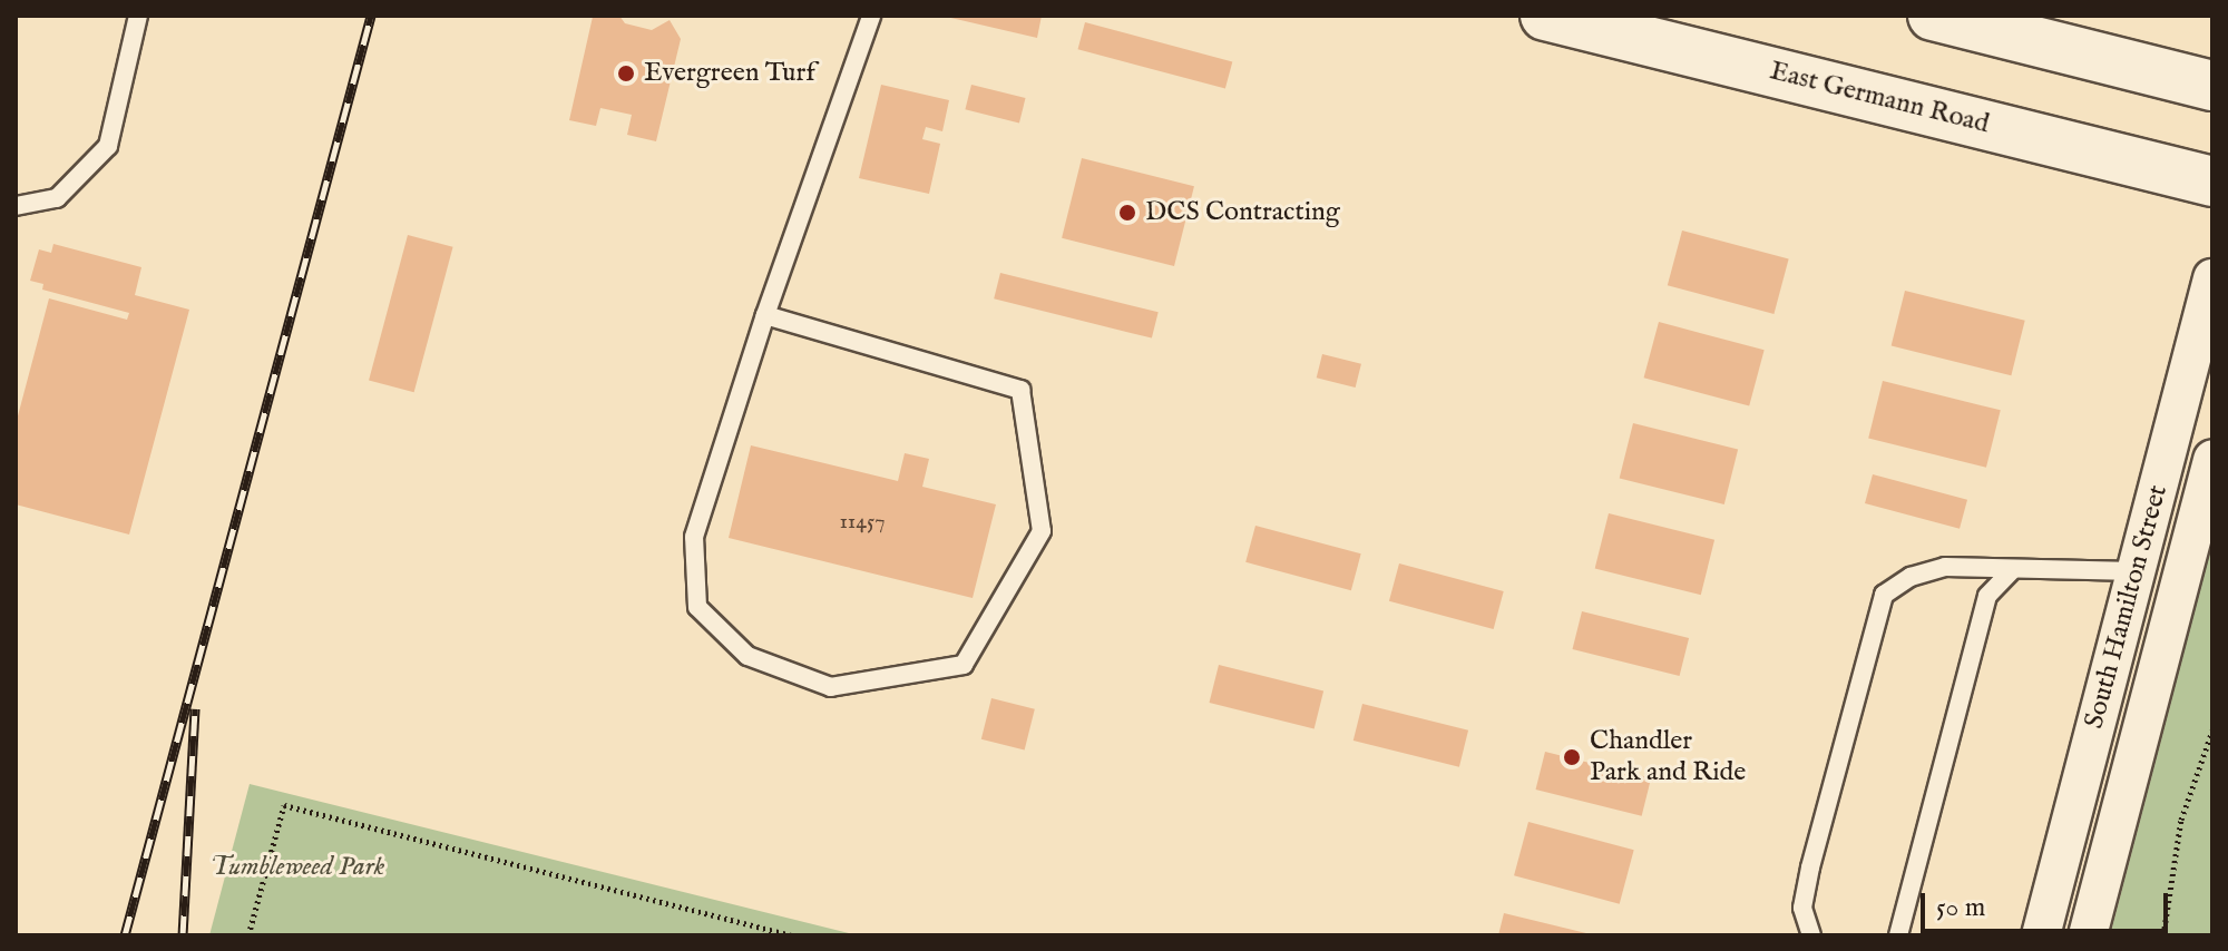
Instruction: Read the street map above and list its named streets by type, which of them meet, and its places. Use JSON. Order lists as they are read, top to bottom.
{
  "streets": {
    "main road": ["East Germann Road"],
    "street": ["South Hamilton Street"]
  },
  "parks": ["Tumbleweed Park"],
  "places": ["Evergreen Turf", "DCS Contracting", "Chandler Park and Ride"],
  "house_numbers": ["11457"],
  "scale_bar": "50 m"
}
